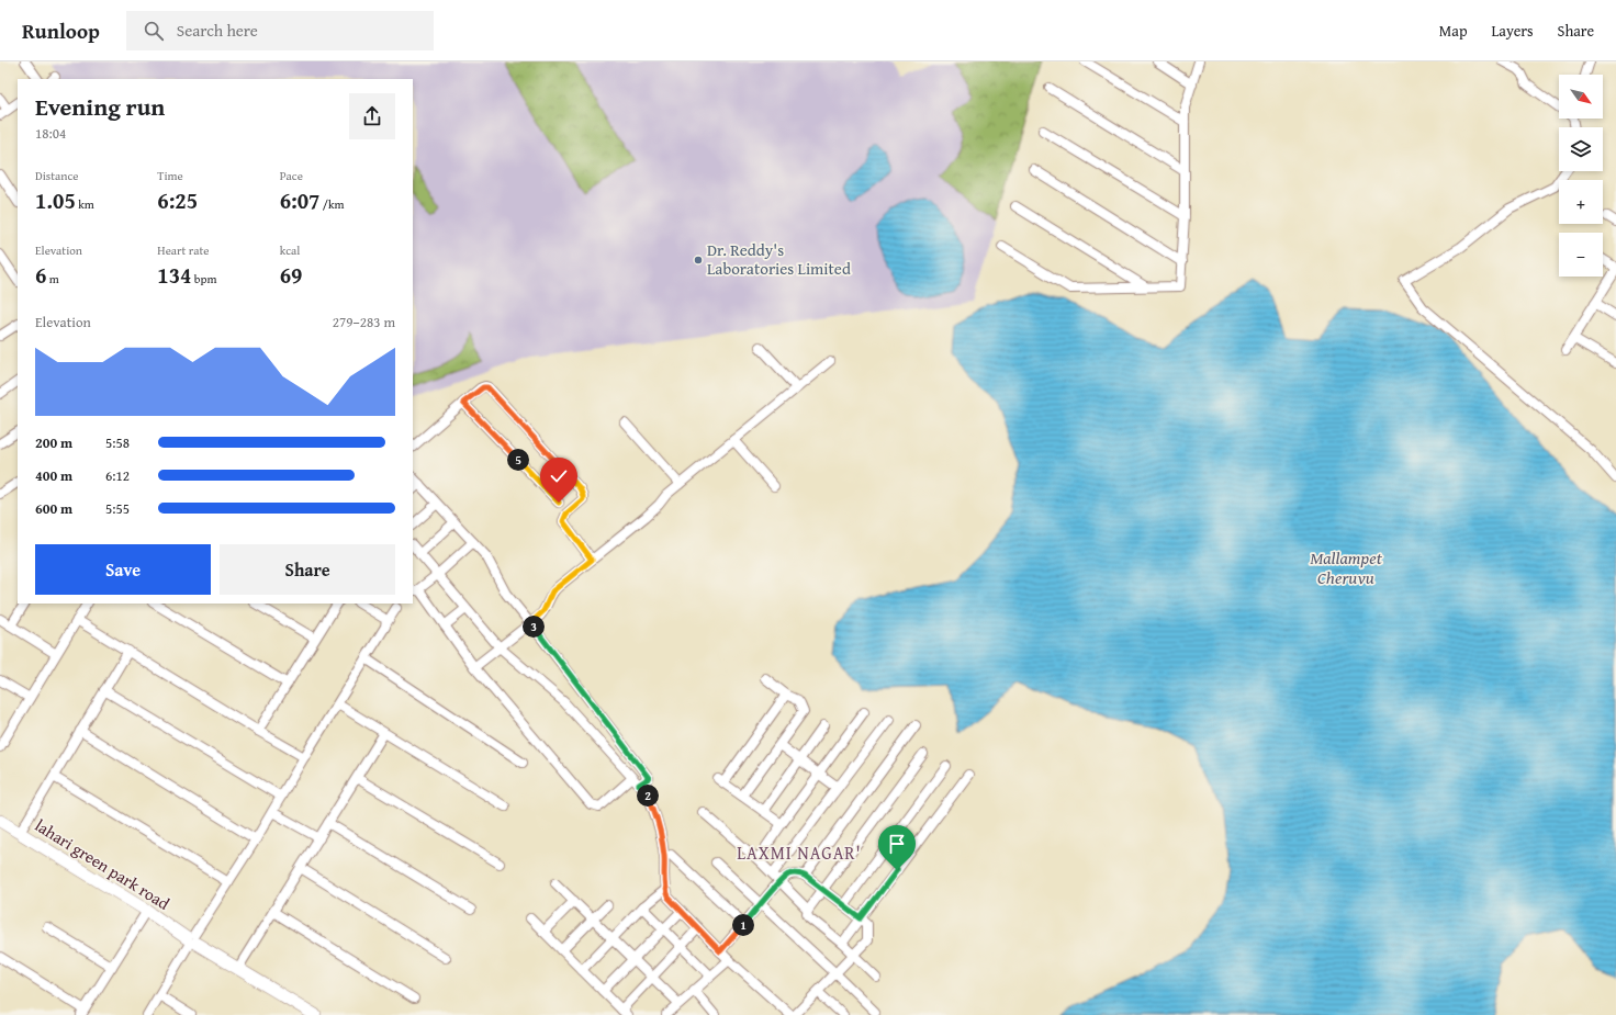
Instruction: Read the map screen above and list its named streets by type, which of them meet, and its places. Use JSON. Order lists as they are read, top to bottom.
{
  "streets": {
    "street": ["lahari green park road"]
  },
  "districts": ["LAXMI NAGAR'"],
  "water": ["Mallampet Cheruvu"],
  "places": ["Dr. Reddy's Laboratories Limited"],
  "north": "bottom right",
  "page": {
    "header": "Runloop",
    "search": "Search here",
    "nav": ["Map", "Layers", "Share"],
    "map_buttons": ["+", "−"],
    "heading": ["Evening run", "18:04"],
    "stats": [
      ["Distance", "1.05 km"],
      ["Time", "6:25"],
      ["Pace", "6:07 /km"],
      ["Elevation", "6 m"],
      ["Heart rate", "134 bpm"],
      ["kcal", "69"]
    ],
    "chart": ["Elevation", "279–283 m"],
    "list": [
      {
        "name": "200 m",
        "note": "5:58"
      },
      {
        "name": "400 m",
        "note": "6:12"
      },
      {
        "name": "600 m",
        "note": "5:55"
      }
    ],
    "pins": [
      "5",
      "3",
      "2",
      "1"
    ],
    "buttons": ["Save", "Share"]
  }
}
